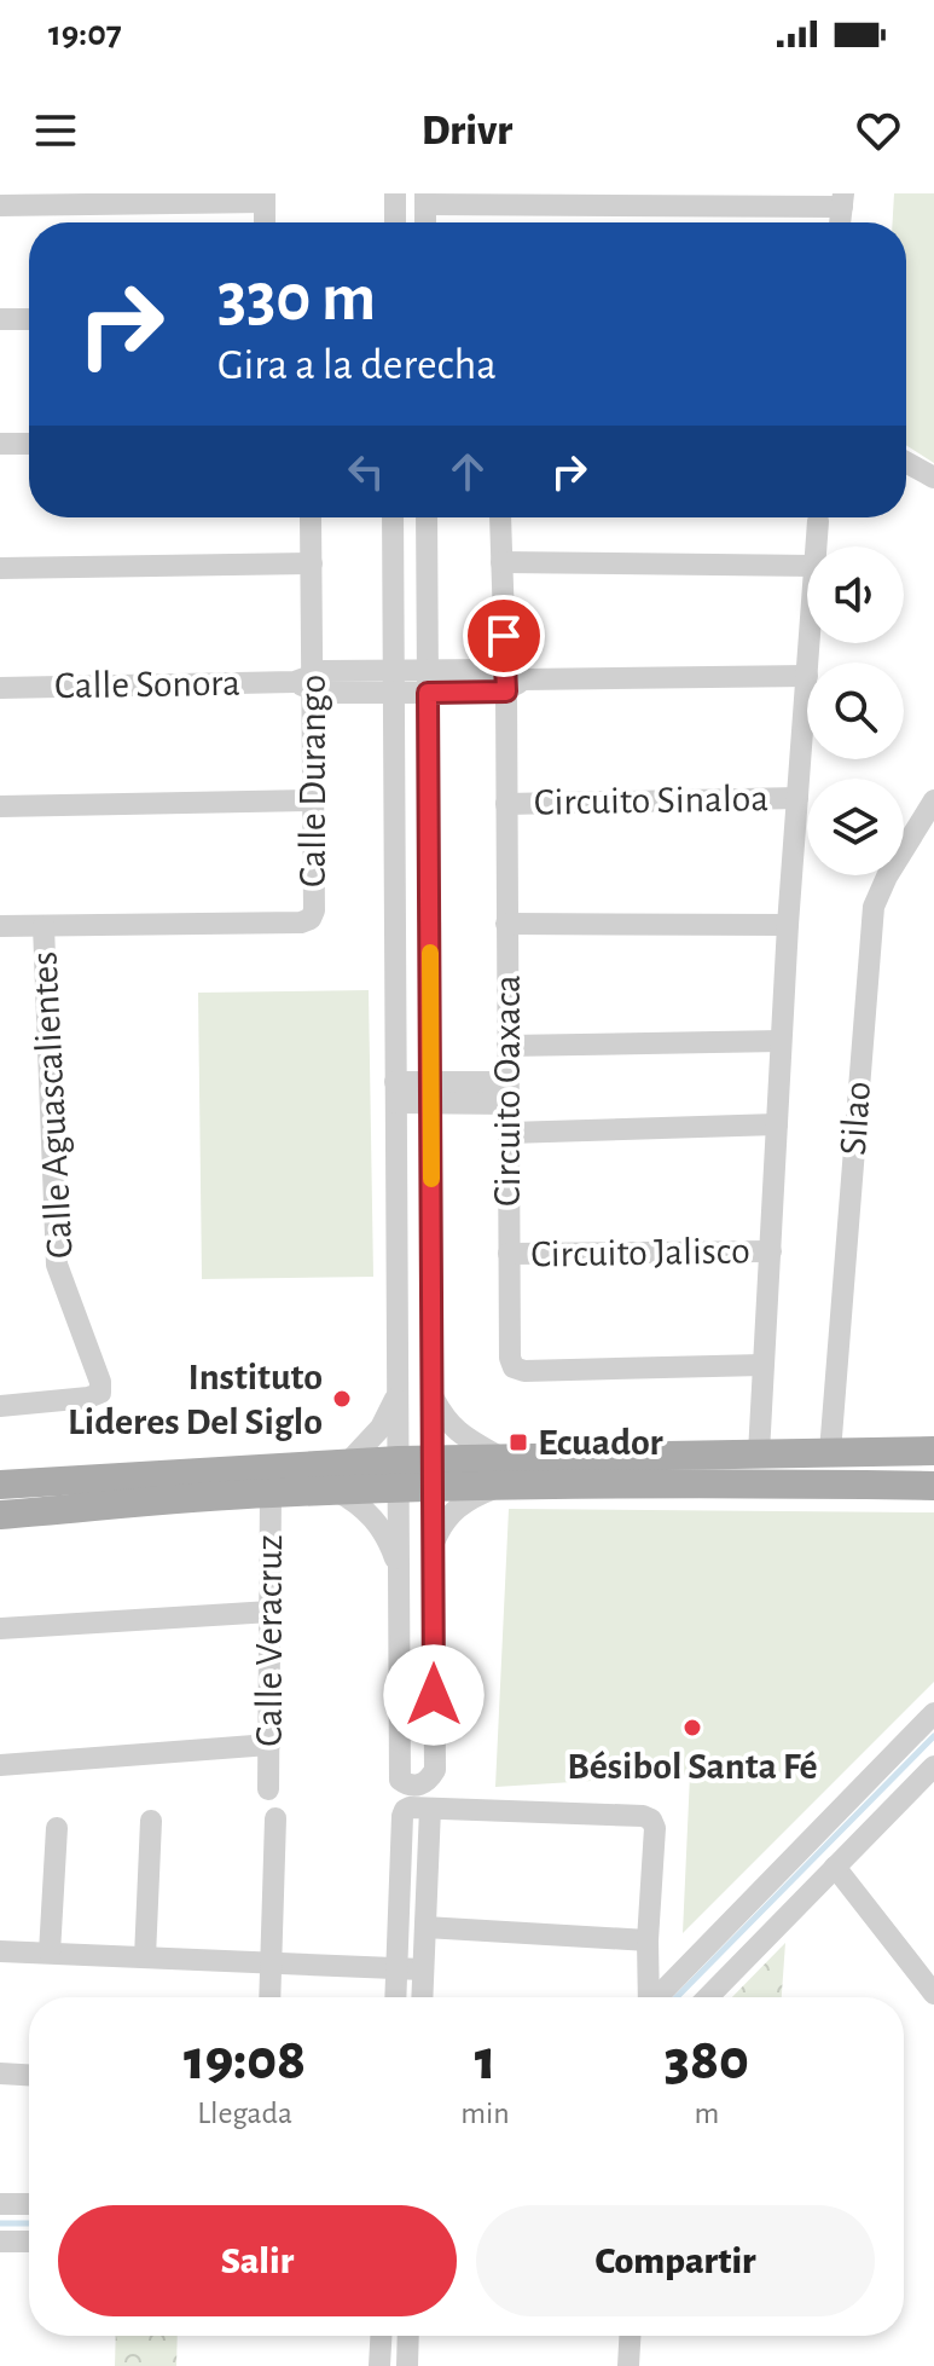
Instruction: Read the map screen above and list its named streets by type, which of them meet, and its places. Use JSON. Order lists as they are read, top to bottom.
{
  "streets": {
    "street": [
      "Calle Sonora",
      "Calle Durango",
      "Circuito Sinaloa",
      "Circuito Oaxaca",
      "Calle Aguascalientes",
      "Silao",
      "Circuito Jalisco",
      "Calle Veracruz"
    ]
  },
  "crossings": [
    ["Calle Sonora", "Calle Durango"],
    ["Calle Sonora", "Circuito Oaxaca"],
    ["Calle Durango", "Calle Aguascalientes"],
    ["Circuito Sinaloa", "Circuito Oaxaca"],
    ["Circuito Oaxaca", "Circuito Jalisco"]
  ],
  "places": {
    "other": ["Instituto Lideres Del Siglo", "Bésibol Santa Fé"],
    "transit": ["Ecuador"]
  },
  "page": {
    "status": "19:07",
    "header": "Drivr",
    "turn": ["330 m", "Gira a la derecha"],
    "eta": [
      "19:08",
      "Llegada",
      "1",
      "min",
      "380",
      "m"
    ],
    "buttons": ["Salir", "Compartir"]
  }
}
